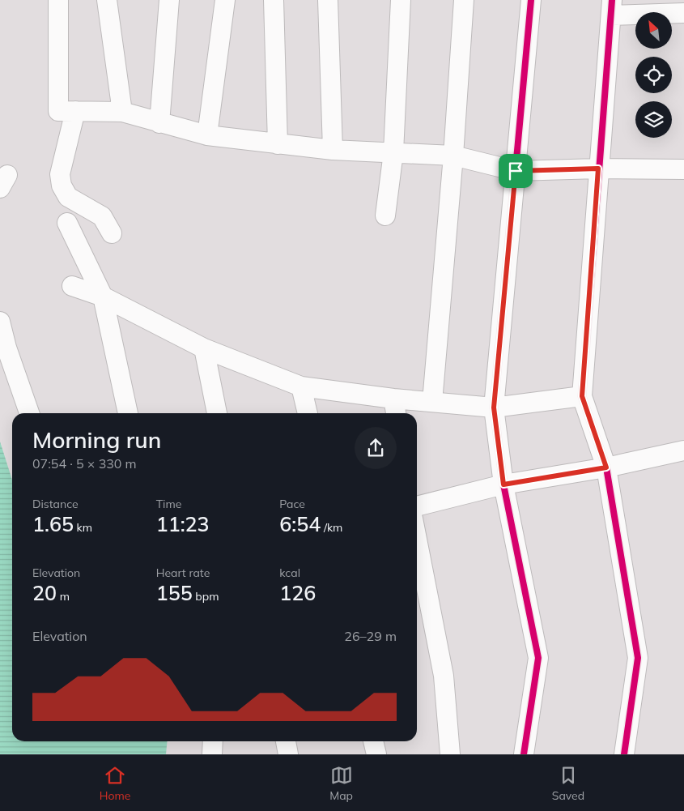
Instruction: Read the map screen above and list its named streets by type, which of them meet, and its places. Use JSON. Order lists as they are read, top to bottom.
{
  "north": "top left",
  "page": {
    "heading": ["Morning run", "07:54 · 5 × 330 m"],
    "stats": [
      ["Distance", "1.65 km"],
      ["Time", "11:23"],
      ["Pace", "6:54 /km"],
      ["Elevation", "20 m"],
      ["Heart rate", "155 bpm"],
      ["kcal", "126"]
    ],
    "chart": ["Elevation", "26–29 m"],
    "tabs": ["Home", "Map", "Saved"]
  }
}
